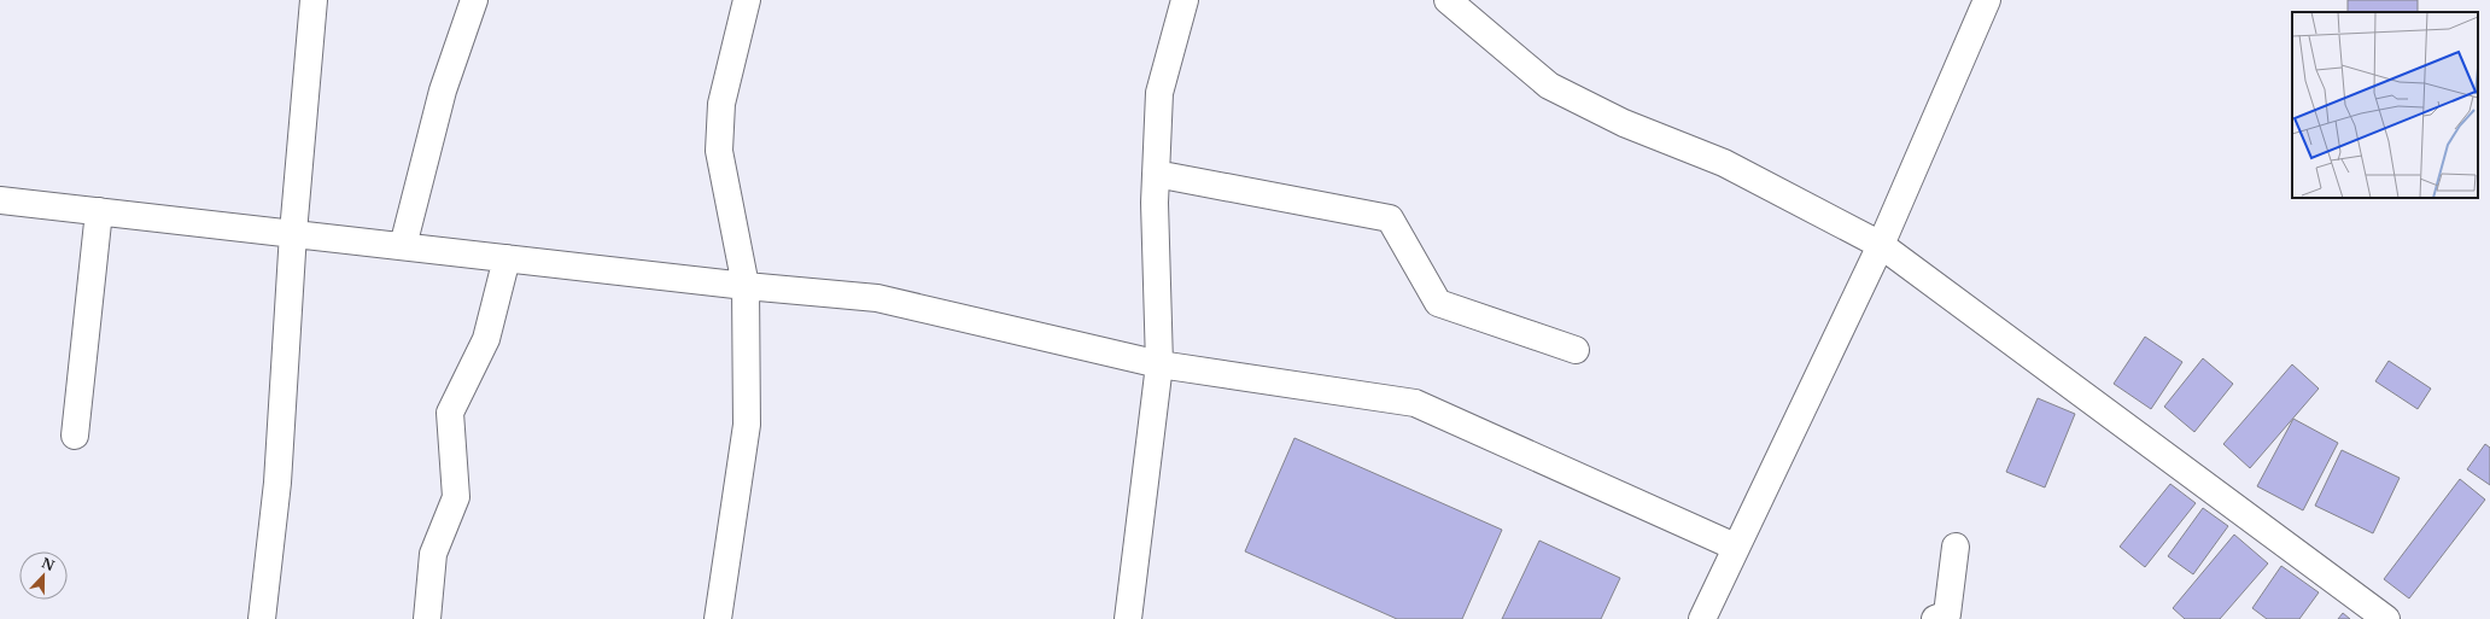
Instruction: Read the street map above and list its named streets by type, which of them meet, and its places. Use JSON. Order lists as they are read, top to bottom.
{
  "north": "top"
}
